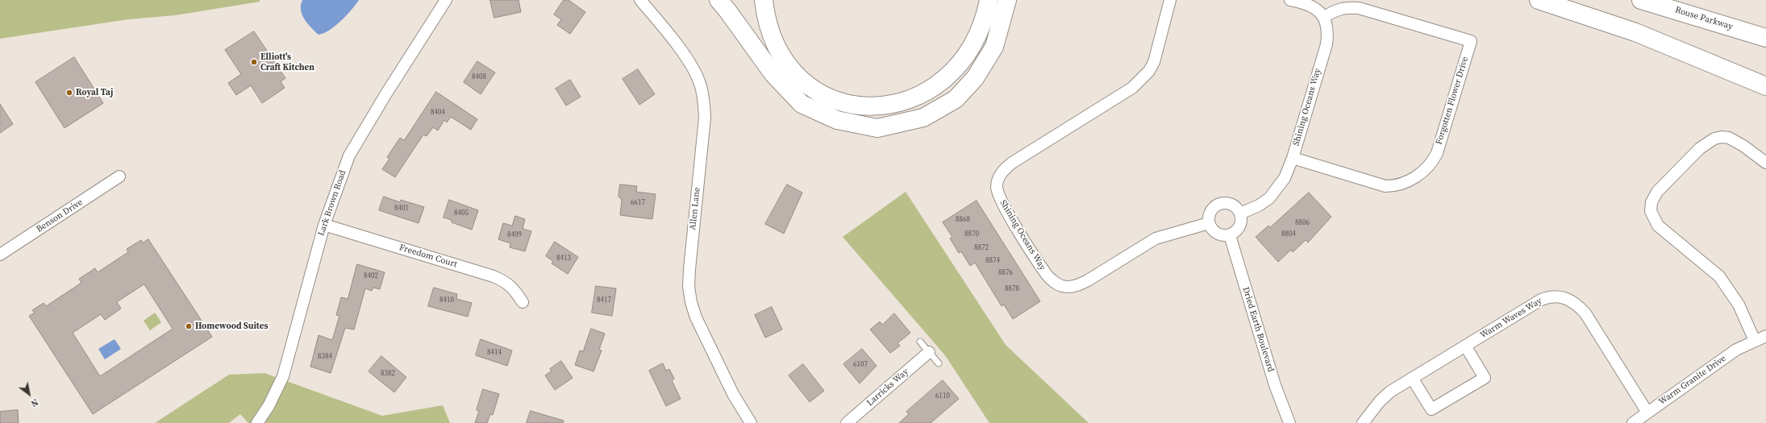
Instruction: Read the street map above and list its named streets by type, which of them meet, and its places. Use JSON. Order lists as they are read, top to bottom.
{
  "streets": {
    "main road": ["Rouse Parkway"],
    "street": [
      "Forgotten Flower Drive",
      "Shining Oceans Way",
      "Lark Brown Road",
      "Allen Lane",
      "Benson Drive",
      "Freedom Court",
      "Warm Waves Way",
      "Dried Earth Boulevard",
      "Warm Granite Drive",
      "Larricks Way"
    ]
  },
  "crossings": [
    ["Forgotten Flower Drive", "Shining Oceans Way"],
    ["Shining Oceans Way", "Dried Earth Boulevard"],
    ["Lark Brown Road", "Freedom Court"],
    ["Warm Waves Way", "Warm Granite Drive"]
  ],
  "places": ["Elliott's Craft Kitchen", "Royal Taj", "Homewood Suites"],
  "house_numbers": [
    "8408",
    "8404",
    "6617",
    "8401",
    "8405",
    "8868",
    "8806",
    "8870",
    "8804",
    "8409",
    "8872",
    "8413",
    "8874",
    "8876",
    "8402",
    "8878",
    "8410",
    "8417",
    "8414",
    "8384",
    "6107",
    "8382",
    "6110"
  ],
  "north": "bottom right"
}
